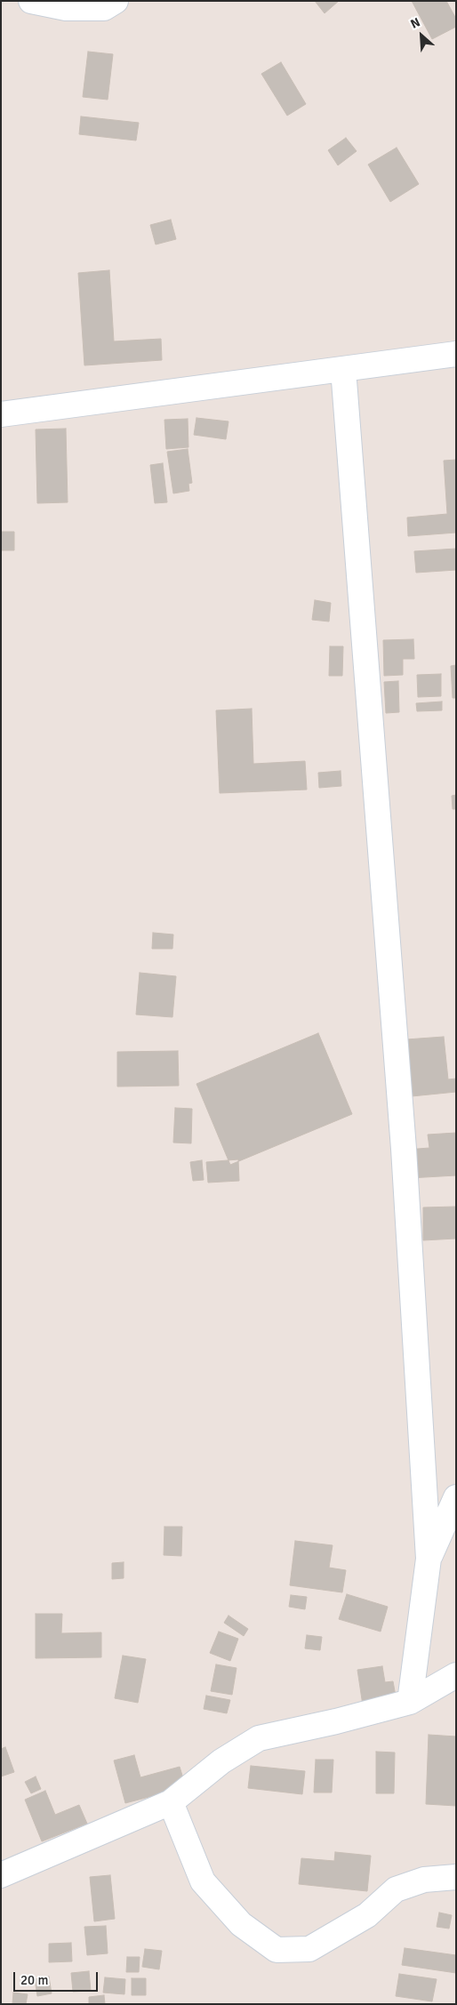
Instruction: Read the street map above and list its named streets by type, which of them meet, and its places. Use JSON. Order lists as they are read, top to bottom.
{
  "scale_bar": "20 m",
  "north": "top left"
}
